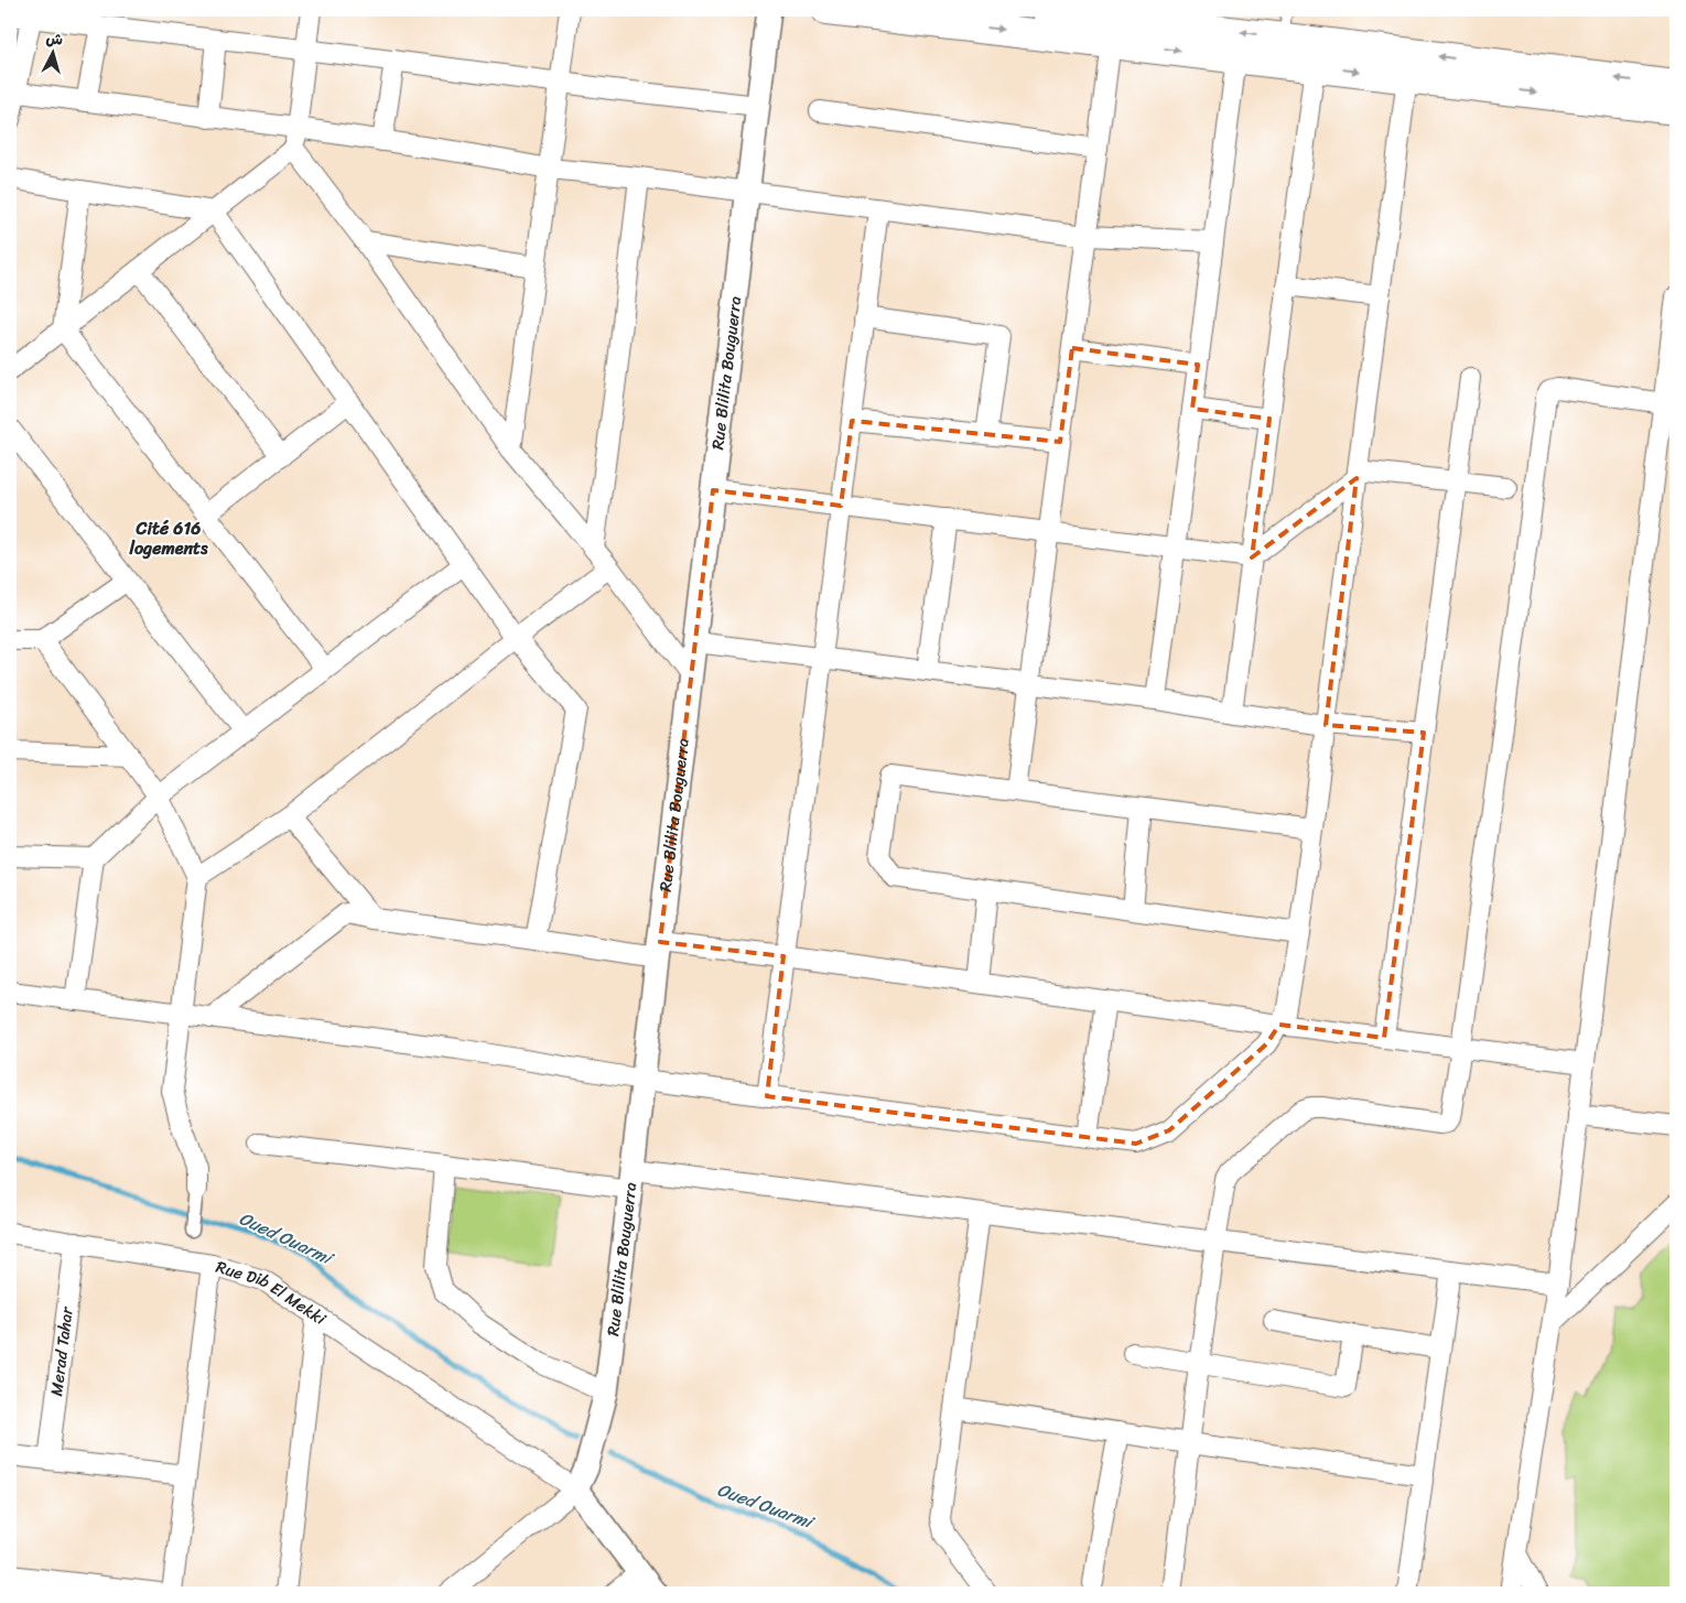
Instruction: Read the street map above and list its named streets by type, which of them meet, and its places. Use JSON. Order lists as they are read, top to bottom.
{
  "streets": {
    "street": ["Rue Blilita Bouguerra", "Rue Dib El Mekki", "Merad Tahar"]
  },
  "crossings": [
    ["Rue Blilita Bouguerra", "Rue Dib El Mekki"]
  ],
  "districts": ["Cité 616 logements"],
  "water": ["Oued Ouarmi"],
  "north": "top"
}
